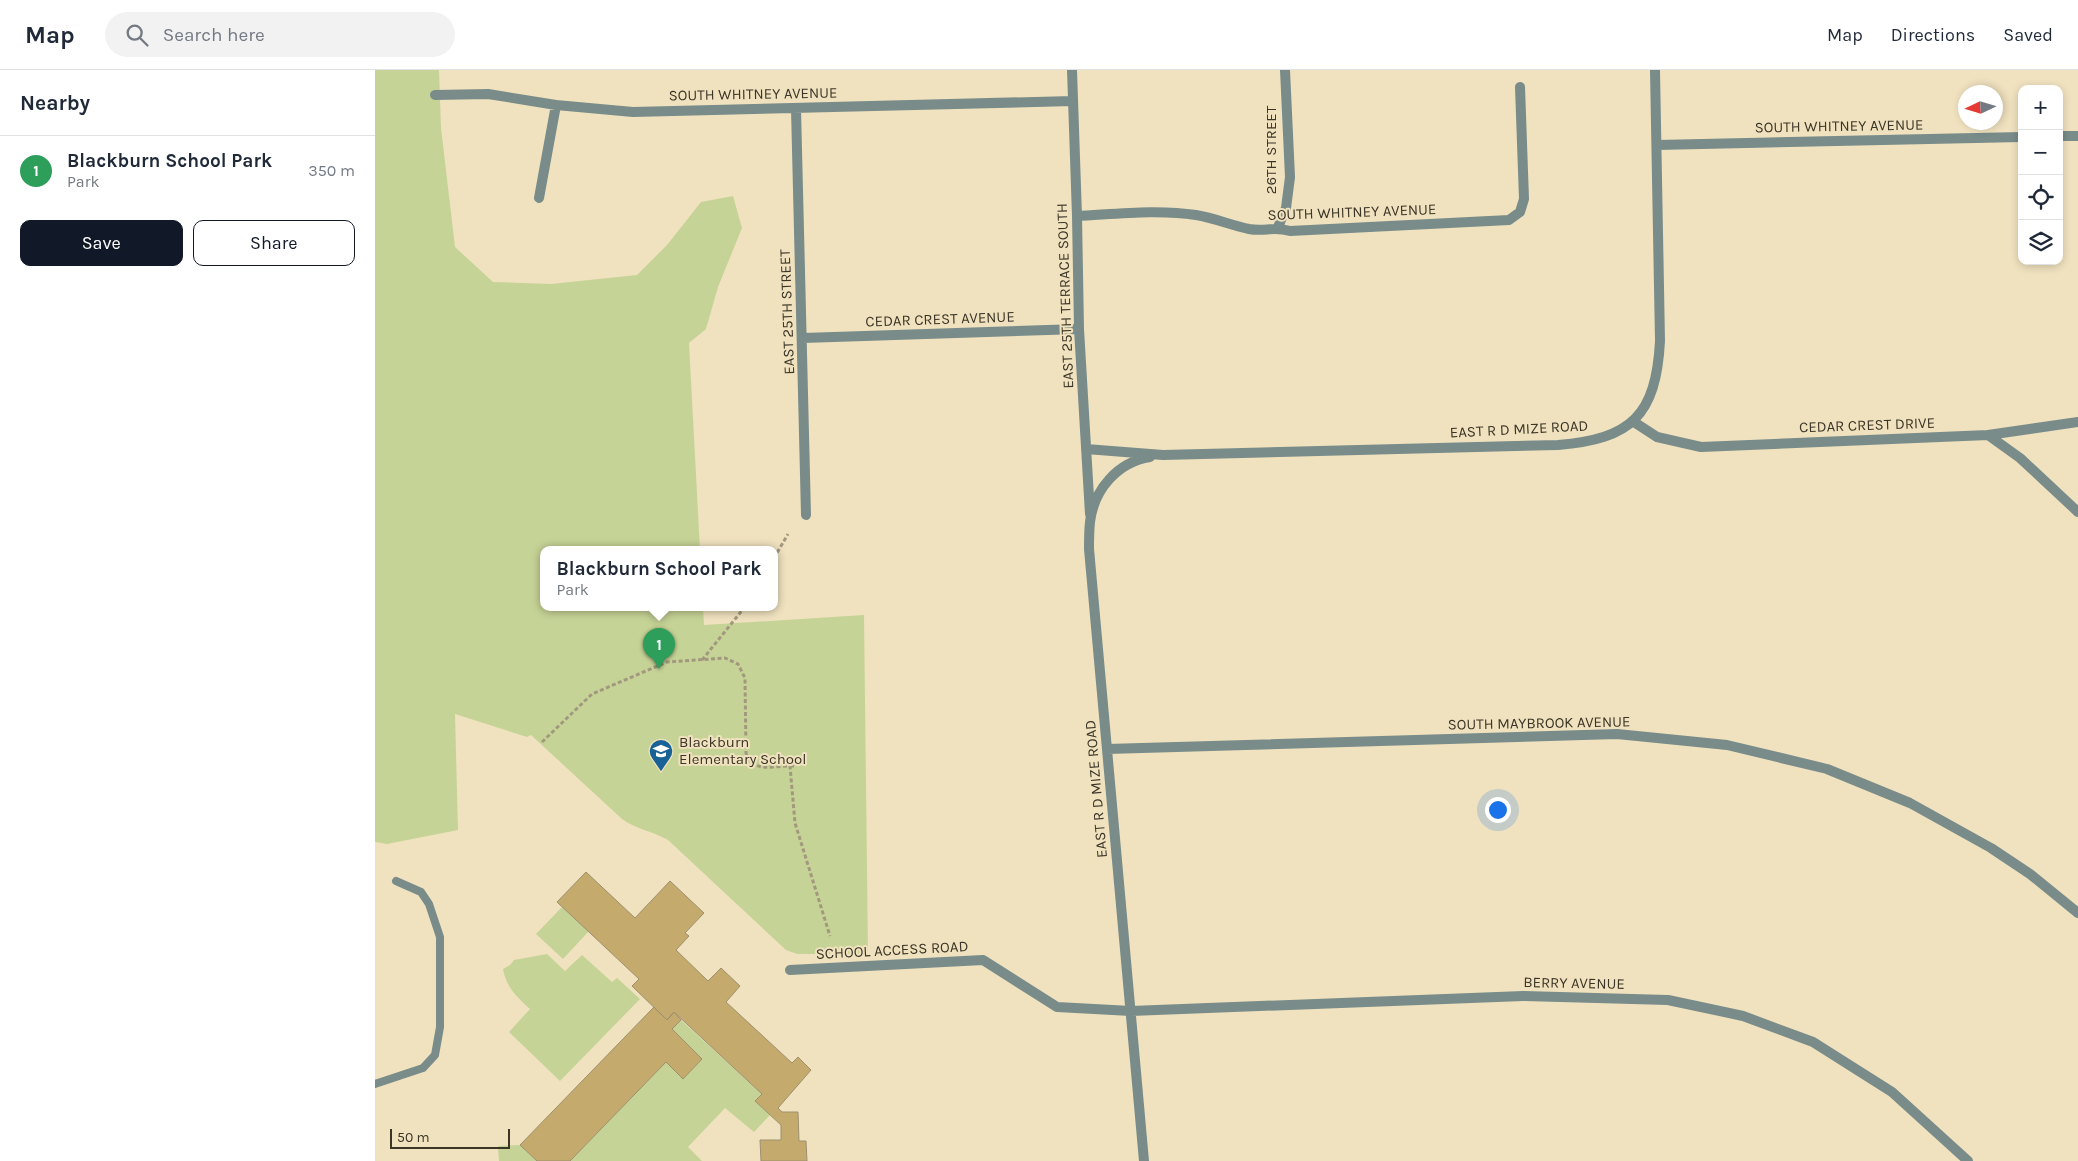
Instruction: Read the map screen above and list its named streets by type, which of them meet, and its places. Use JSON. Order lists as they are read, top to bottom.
{
  "streets": {
    "street": [
      "SOUTH WHITNEY AVENUE",
      "26TH STREET",
      "EAST 25TH TERRACE SOUTH",
      "EAST 25TH STREET",
      "CEDAR CREST AVENUE",
      "CEDAR CREST DRIVE",
      "EAST R D MIZE ROAD",
      "SOUTH MAYBROOK AVENUE",
      "SCHOOL ACCESS ROAD",
      "BERRY AVENUE"
    ]
  },
  "crossings": [
    ["SOUTH WHITNEY AVENUE", "26TH STREET"],
    ["SOUTH WHITNEY AVENUE", "EAST 25TH TERRACE SOUTH"],
    ["SOUTH WHITNEY AVENUE", "EAST 25TH STREET"],
    ["EAST 25TH TERRACE SOUTH", "CEDAR CREST AVENUE"],
    ["EAST 25TH TERRACE SOUTH", "EAST R D MIZE ROAD"],
    ["EAST 25TH STREET", "CEDAR CREST AVENUE"],
    ["CEDAR CREST DRIVE", "EAST R D MIZE ROAD"],
    ["EAST R D MIZE ROAD", "SOUTH MAYBROOK AVENUE"],
    ["EAST R D MIZE ROAD", "SCHOOL ACCESS ROAD"],
    ["EAST R D MIZE ROAD", "BERRY AVENUE"],
    ["SCHOOL ACCESS ROAD", "BERRY AVENUE"]
  ],
  "places": {
    "school or university": ["Blackburn Elementary School"]
  },
  "scale_bar": "50 m",
  "north": "left",
  "page": {
    "header": "Map",
    "search": "Search here",
    "nav": ["Map", "Directions", "Saved"],
    "heading": "Nearby",
    "map_buttons": ["+", "−"],
    "list": [
      {
        "mark": "1",
        "name": "Blackburn School Park",
        "note": "Park",
        "value": "350 m"
      }
    ],
    "buttons": ["Save", "Share"],
    "popup": ["Blackburn School Park", "Park"],
    "pins": "1",
    "scale": "50 m"
  }
}
